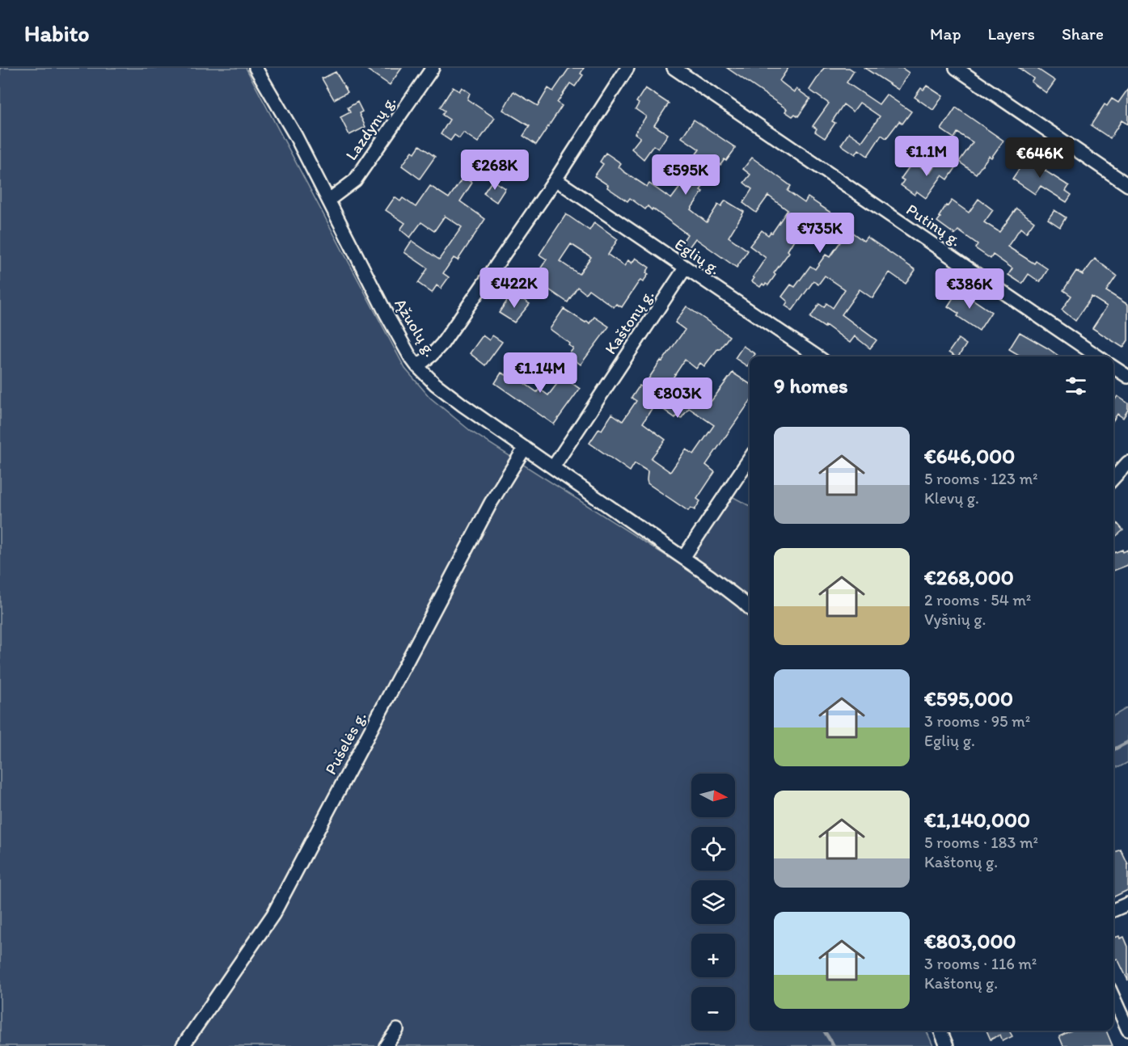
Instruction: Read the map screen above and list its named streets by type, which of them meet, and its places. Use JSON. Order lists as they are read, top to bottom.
{
  "streets": {
    "street": [
      "Lazdynų g.",
      "Putinų g.",
      "Eglių g.",
      "Kaštonų g.",
      "Ąžuolų g.",
      "Pušelės g."
    ]
  },
  "crossings": [
    ["Lazdynų g.", "Ąžuolų g."],
    ["Eglių g.", "Kaštonų g."],
    ["Kaštonų g.", "Ąžuolų g."],
    ["Ąžuolų g.", "Pušelės g."]
  ],
  "north": "right",
  "page": {
    "header": "Habito",
    "nav": ["Map", "Layers", "Share"],
    "price": [
      "€1.1M",
      "€646K",
      "€268K",
      "€595K",
      "€735K",
      "€422K",
      "€386K",
      "€1.14M",
      "€803K"
    ],
    "heading": "9 homes",
    "list": [
      {
        "name": "€646,000",
        "note": "5 rooms · 123 m² · Klevų g."
      },
      {
        "name": "€268,000",
        "note": "2 rooms · 54 m² · Vyšnių g."
      },
      {
        "name": "€595,000",
        "note": "3 rooms · 95 m² · Eglių g."
      },
      {
        "name": "€1,140,000",
        "note": "5 rooms · 183 m² · Kaštonų g."
      },
      {
        "name": "€803,000",
        "note": "3 rooms · 116 m² · Kaštonų g."
      }
    ],
    "map_buttons": ["+", "−"]
  }
}
